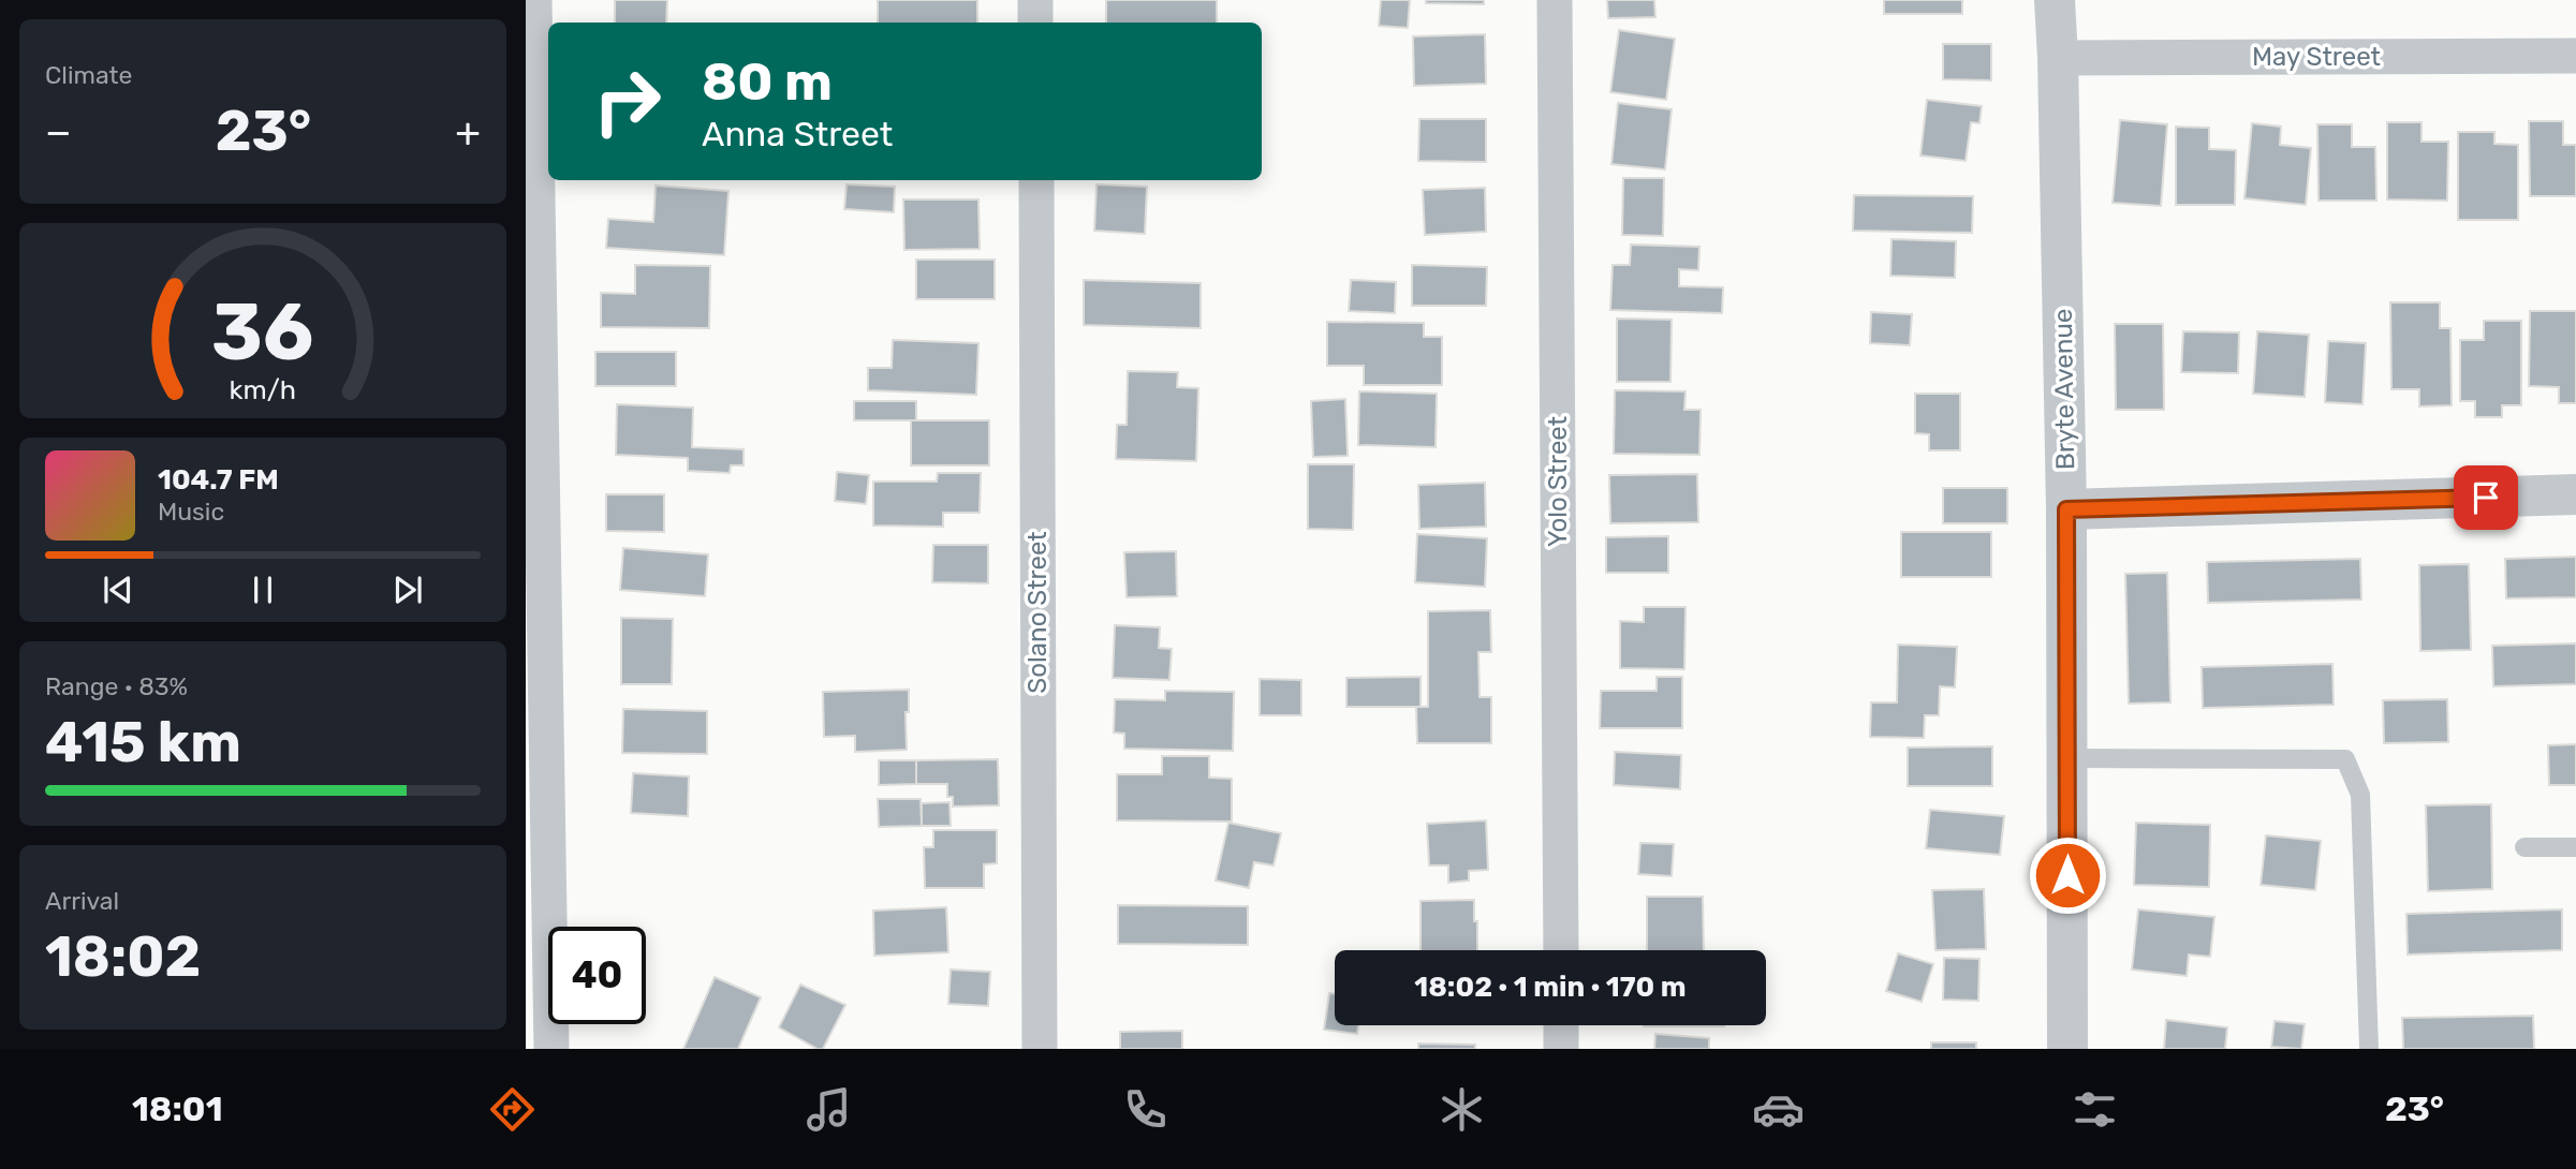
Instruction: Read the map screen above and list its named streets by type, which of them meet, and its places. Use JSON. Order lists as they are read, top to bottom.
{
  "streets": {
    "street": [
      "May Street",
      "Bryte Avenue",
      "Yolo Street",
      "Solano Street"
    ]
  },
  "crossings": [
    ["May Street", "Bryte Avenue"]
  ],
  "page": {
    "tile": [
      "Climate",
      ["Range · 83%", "415 km"],
      ["Arrival", "18:02"]
    ],
    "turn": ["80 m", "Anna Street"],
    "heat": ["−", "23°", "+"],
    "song": ["104.7 FM", "Music"],
    "limit": "40",
    "trip": "18:02 · 1 min · 170 m",
    "tabs": ["18:01", "23°"],
    "gauge": ["36", "km/h"]
  }
}
